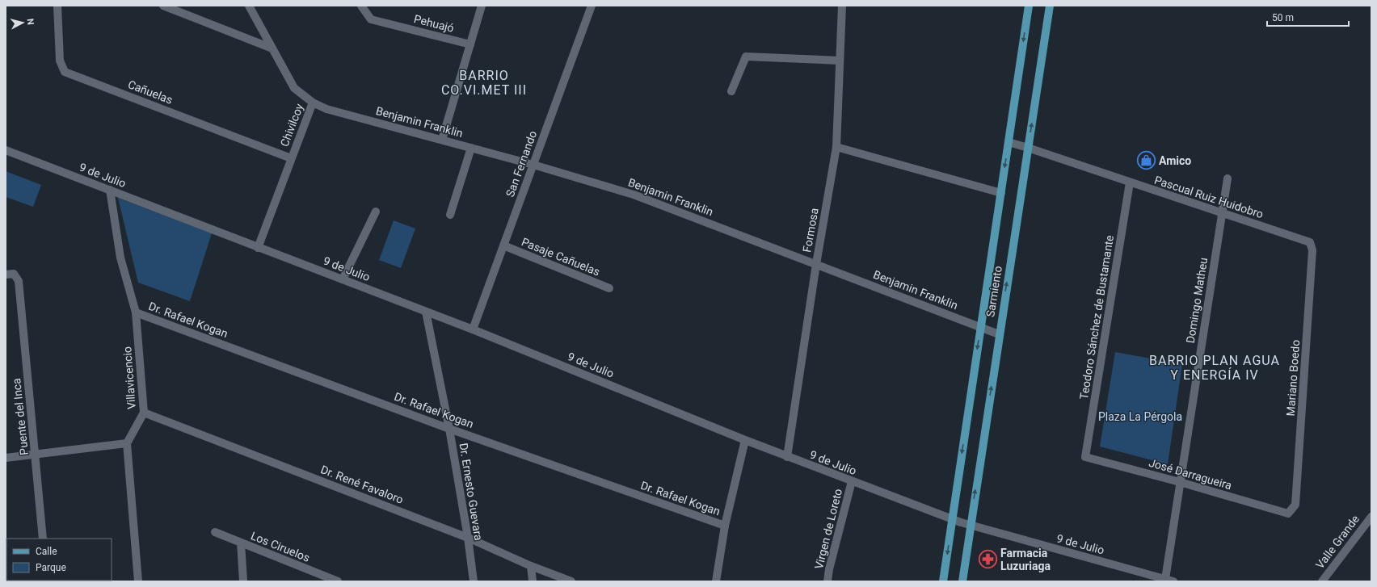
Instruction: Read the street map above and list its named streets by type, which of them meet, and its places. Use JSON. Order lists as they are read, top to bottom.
{
  "streets": {
    "main road": ["Sarmiento"],
    "street": [
      "Pehuajó",
      "Cañuelas",
      "Benjamin Franklin",
      "Chivilcoy",
      "San Fernando",
      "9 de Julio",
      "Pascual Ruiz Huidobro",
      "Formosa",
      "Pasaje Cañuelas",
      "Domingo Matheu",
      "Teodoro Sánchez de Bustamante",
      "Dr. Rafael Kogan",
      "Villavicencio",
      "Mariano Boedo",
      "Puente del Inca",
      "José Darragueira",
      "Dr. René Favaloro",
      "Dr. Ernesto Guevara",
      "Virgen de Loreto",
      "Valle Grande",
      "Los Ciruelos"
    ]
  },
  "crossings": [
    ["Cañuelas", "Chivilcoy"],
    ["Benjamin Franklin", "Chivilcoy"],
    ["Benjamin Franklin", "San Fernando"],
    ["Benjamin Franklin", "Formosa"],
    ["Benjamin Franklin", "Sarmiento"],
    ["Chivilcoy", "9 de Julio"],
    ["San Fernando", "9 de Julio"],
    ["San Fernando", "Pasaje Cañuelas"],
    ["9 de Julio", "Formosa"],
    ["9 de Julio", "Sarmiento"],
    ["9 de Julio", "Domingo Matheu"],
    ["9 de Julio", "Villavicencio"],
    ["9 de Julio", "Dr. Ernesto Guevara"],
    ["9 de Julio", "Virgen de Loreto"],
    ["Pascual Ruiz Huidobro", "Sarmiento"],
    ["Pascual Ruiz Huidobro", "Domingo Matheu"],
    ["Pascual Ruiz Huidobro", "Teodoro Sánchez de Bustamante"],
    ["Pascual Ruiz Huidobro", "Mariano Boedo"],
    ["Domingo Matheu", "José Darragueira"],
    ["Teodoro Sánchez de Bustamante", "José Darragueira"],
    ["Dr. Rafael Kogan", "Villavicencio"],
    ["Dr. Rafael Kogan", "Dr. Ernesto Guevara"],
    ["Villavicencio", "Dr. René Favaloro"],
    ["Mariano Boedo", "José Darragueira"],
    ["Dr. René Favaloro", "Dr. Ernesto Guevara"]
  ],
  "districts": ["BARRIO CO.VI.MET III", "BARRIO PLAN AGUA Y ENERGÍA IV"],
  "parks": ["Plaza La Pérgola"],
  "places": {
    "shop": ["Amico"],
    "pharmacy": ["Farmacia Luzuriaga"]
  },
  "legend": ["Calle", "Parque"],
  "scale_bar": "50 m",
  "north": "right"
}
